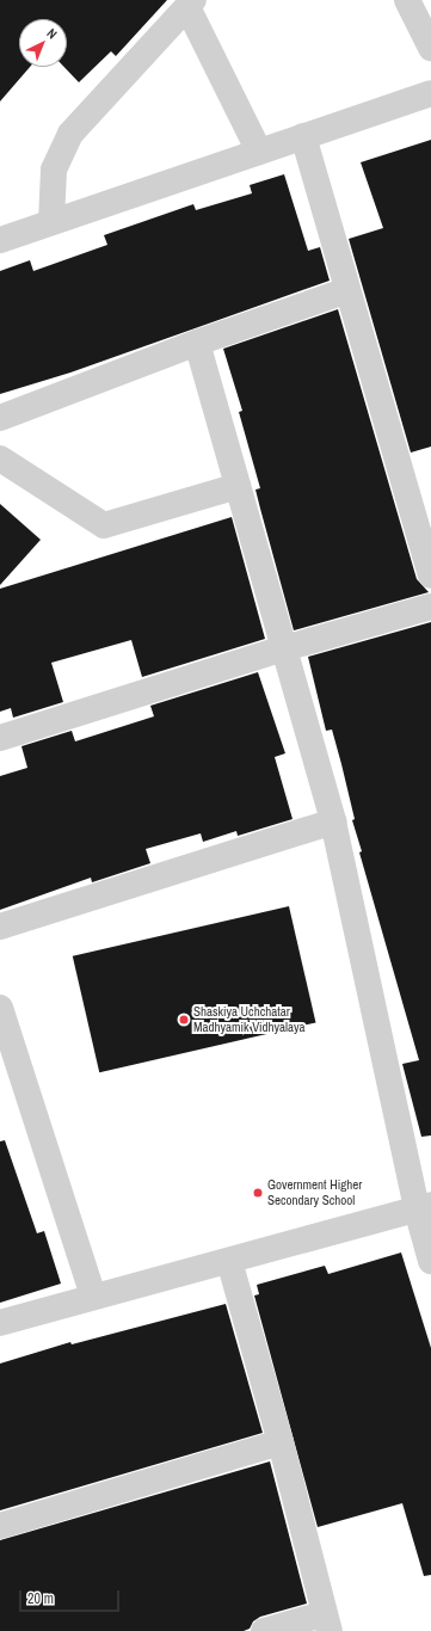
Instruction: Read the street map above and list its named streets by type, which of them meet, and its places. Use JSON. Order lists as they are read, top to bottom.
{
  "places": ["Shaskiya Uchchatar Madhyamik Vidhyalaya", "Government Higher Secondary School"],
  "scale_bar": "20 m",
  "north": "top right"
}
